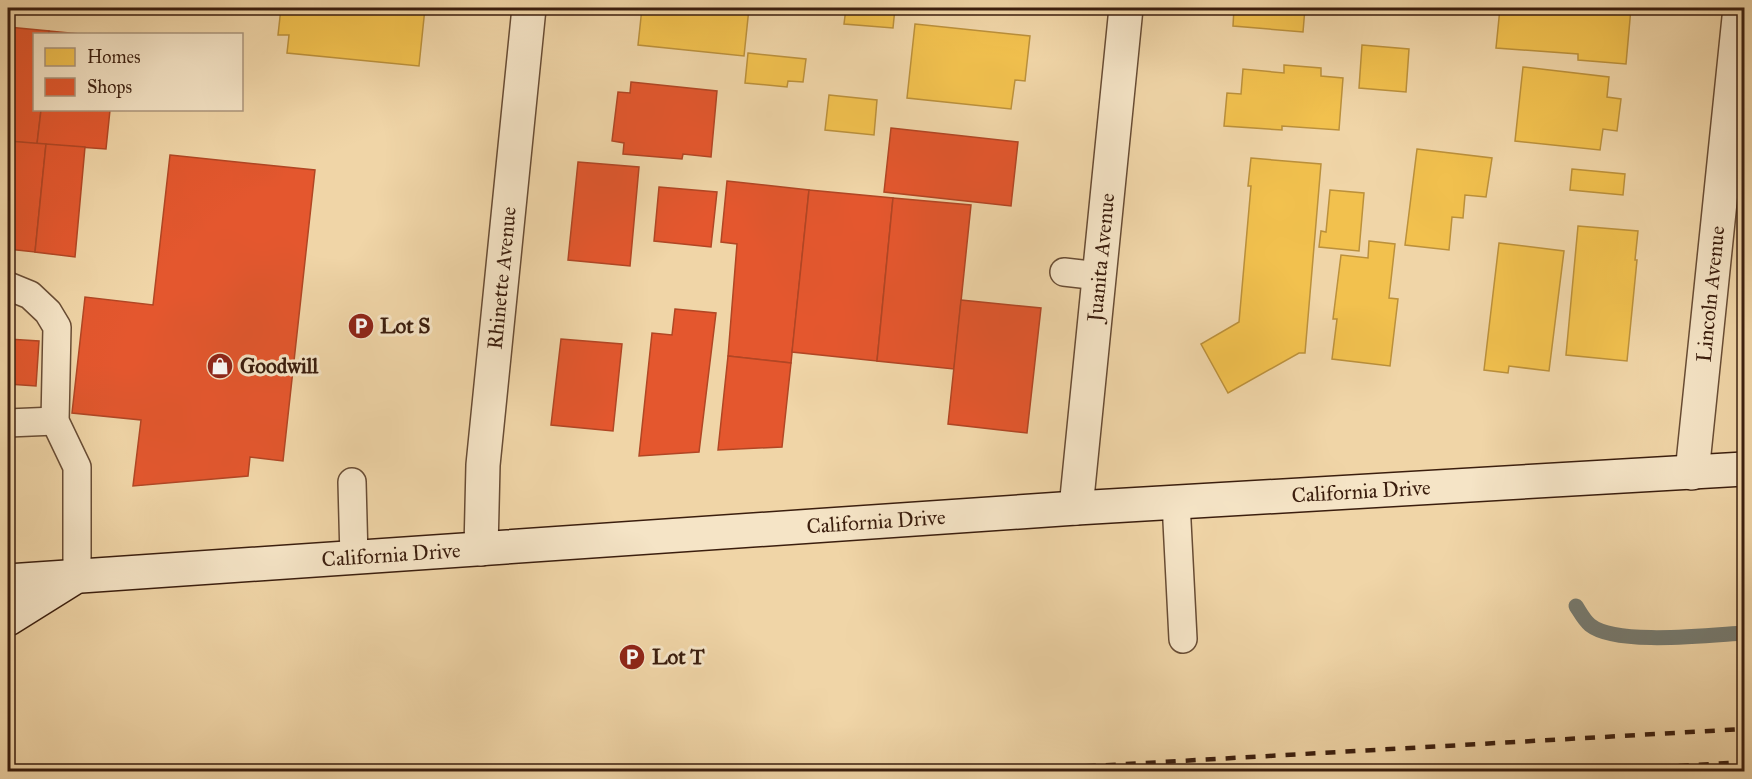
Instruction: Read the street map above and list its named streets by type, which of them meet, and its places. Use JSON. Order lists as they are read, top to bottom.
{
  "streets": {
    "street": [
      "Juanita Avenue",
      "Rhinette Avenue",
      "Lincoln Avenue",
      "California Drive"
    ]
  },
  "crossings": [
    ["Juanita Avenue", "California Drive"],
    ["Rhinette Avenue", "California Drive"],
    ["Lincoln Avenue", "California Drive"]
  ],
  "places": {
    "parking": ["Lot S", "Lot T"],
    "shop": ["Goodwill"]
  },
  "legend": ["Homes", "Shops"]
}
